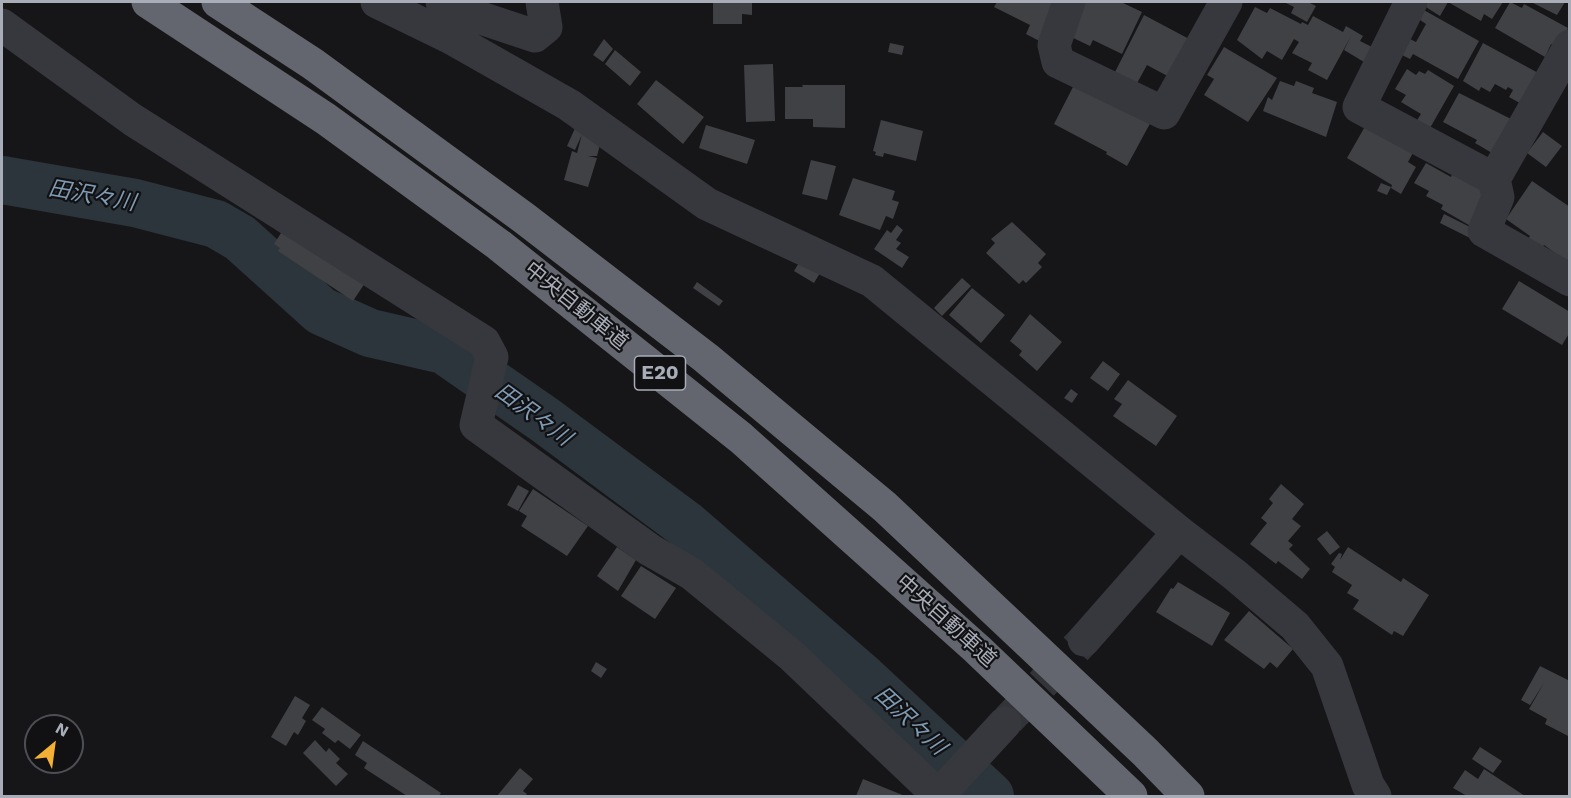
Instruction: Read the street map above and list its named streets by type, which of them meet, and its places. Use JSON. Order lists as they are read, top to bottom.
{
  "streets": {
    "highway": ["中央自動車道", "E20"]
  },
  "water": ["田沢々川"],
  "north": "top right"
}
